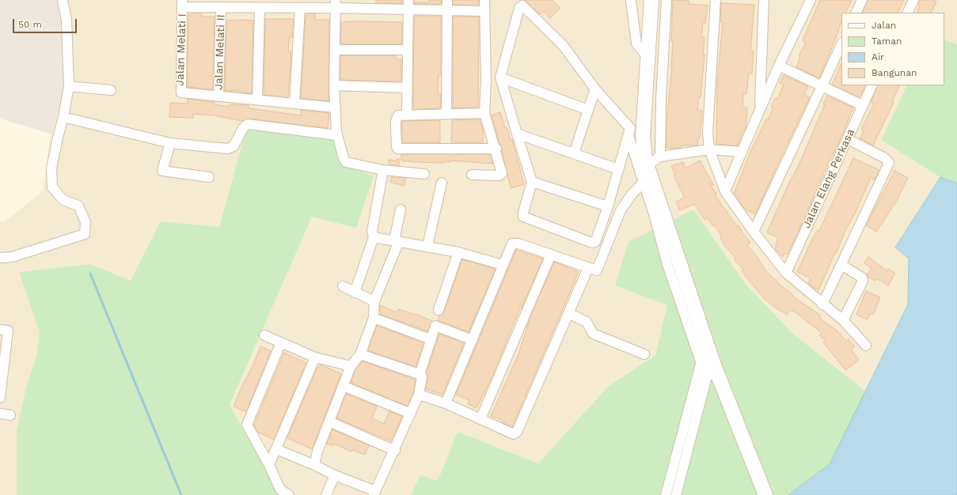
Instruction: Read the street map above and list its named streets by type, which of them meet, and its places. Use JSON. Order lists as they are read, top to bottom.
{
  "streets": {
    "street": ["Jalan Melati I", "Jalan Melati II", "Jalan Elang Perkasa"]
  },
  "crossings": [
    ["Jalan Melati I", "Jalan Melati II"]
  ],
  "legend": [
    "Jalan",
    "Taman",
    "Air",
    "Bangunan"
  ],
  "scale_bar": "50 m"
}
